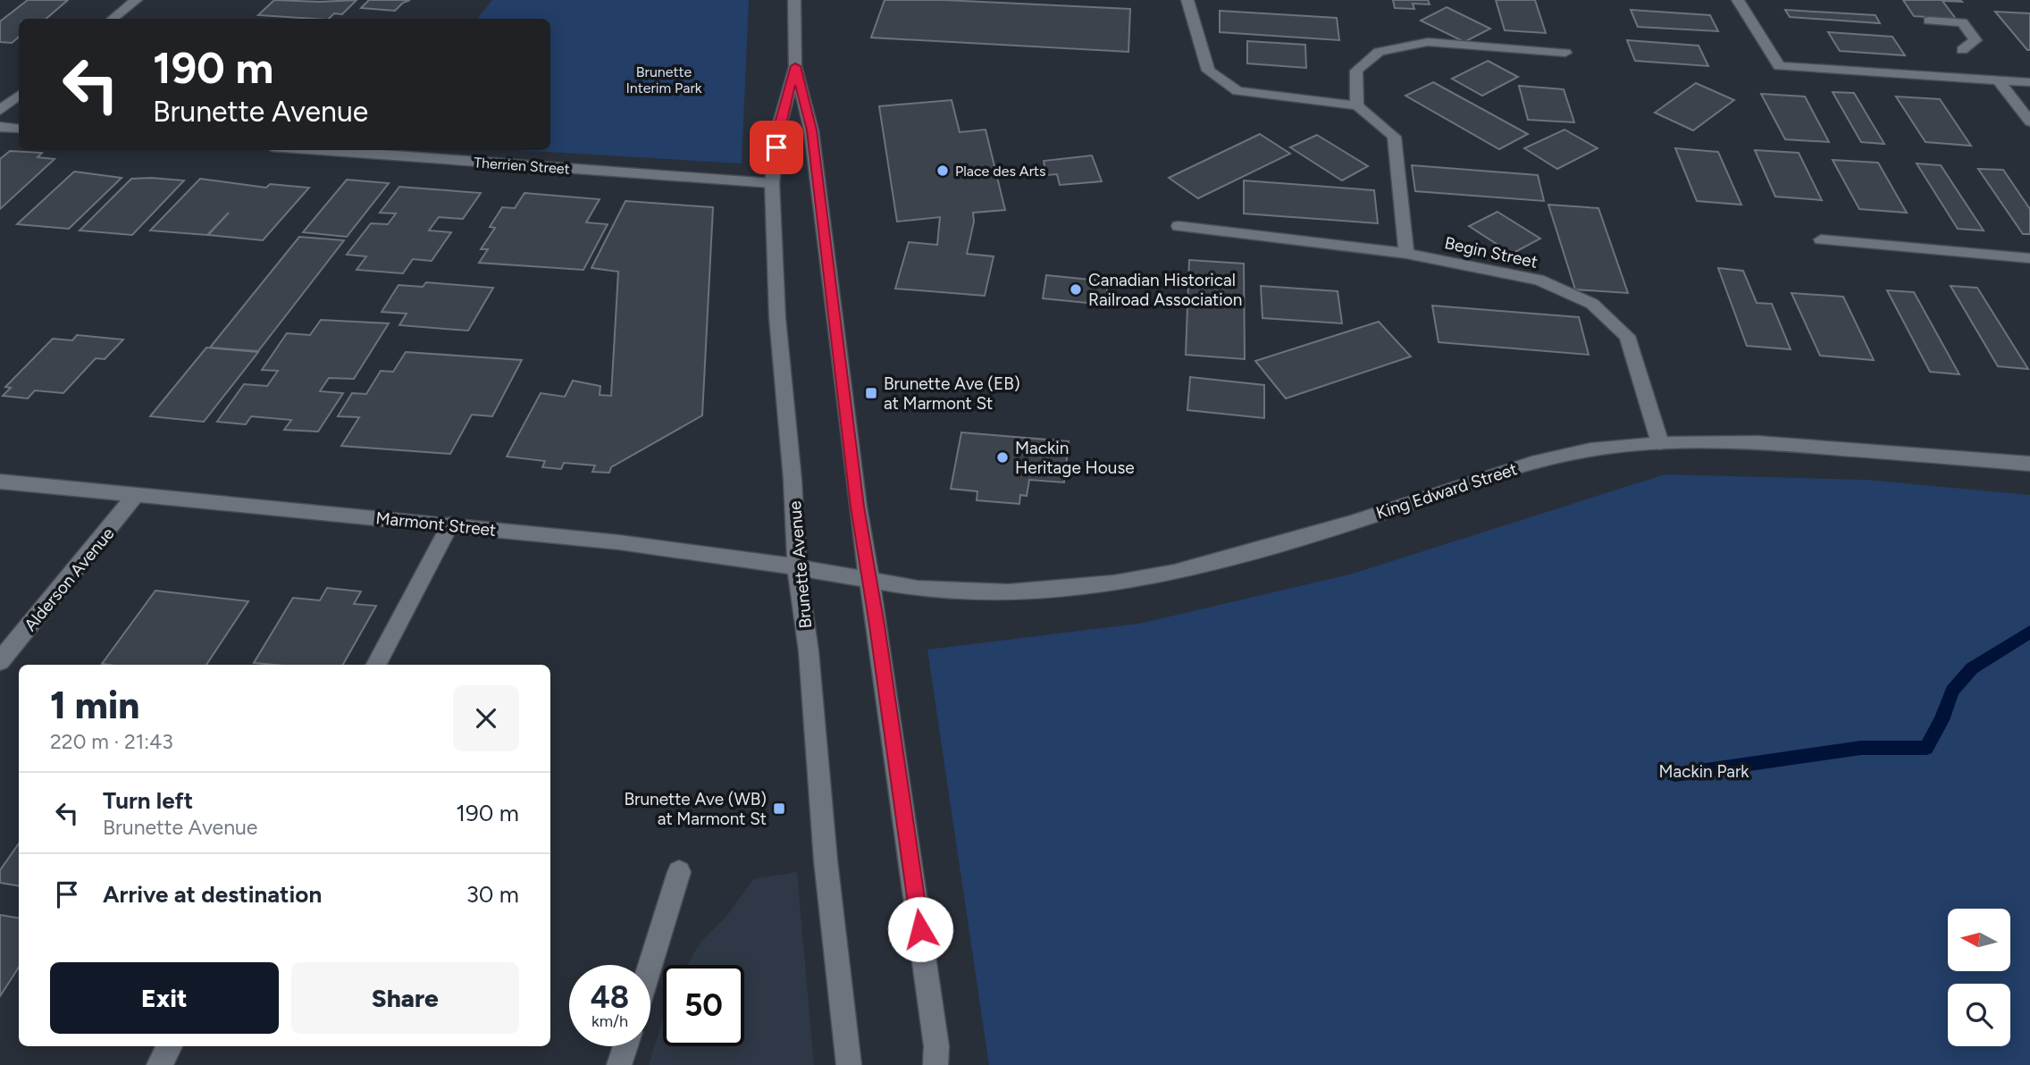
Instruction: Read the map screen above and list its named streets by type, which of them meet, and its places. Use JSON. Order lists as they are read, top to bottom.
{
  "streets": {
    "main road": [
      "Therrien Street",
      "Begin Street",
      "King Edward Street",
      "Marmont Street",
      "Brunette Avenue",
      "Alderson Avenue"
    ]
  },
  "crossings": [
    ["Therrien Street", "Brunette Avenue"],
    ["Begin Street", "King Edward Street"],
    ["King Edward Street", "Marmont Street"],
    ["King Edward Street", "Brunette Avenue"],
    ["Marmont Street", "Brunette Avenue"],
    ["Marmont Street", "Alderson Avenue"]
  ],
  "parks": ["Brunette Interim Park", "Mackin Park"],
  "places": {
    "other": ["Place des Arts", "Canadian Historical Railroad Association", "Mackin Heritage House"],
    "transit": ["Brunette Ave (EB) at Marmont St", "Brunette Ave (WB) at Marmont St"]
  },
  "north": "left",
  "page": {
    "turn": ["190 m", "Brunette Avenue"],
    "heading": ["1 min", "220 m · 21:43"],
    "list": [
      {
        "name": "Turn left",
        "note": "Brunette Avenue",
        "value": "190 m"
      },
      {
        "name": "Arrive at destination",
        "value": "30 m"
      }
    ],
    "buttons": ["Exit", "Share"],
    "speed": "48 km/h",
    "limit": "50"
  }
}
